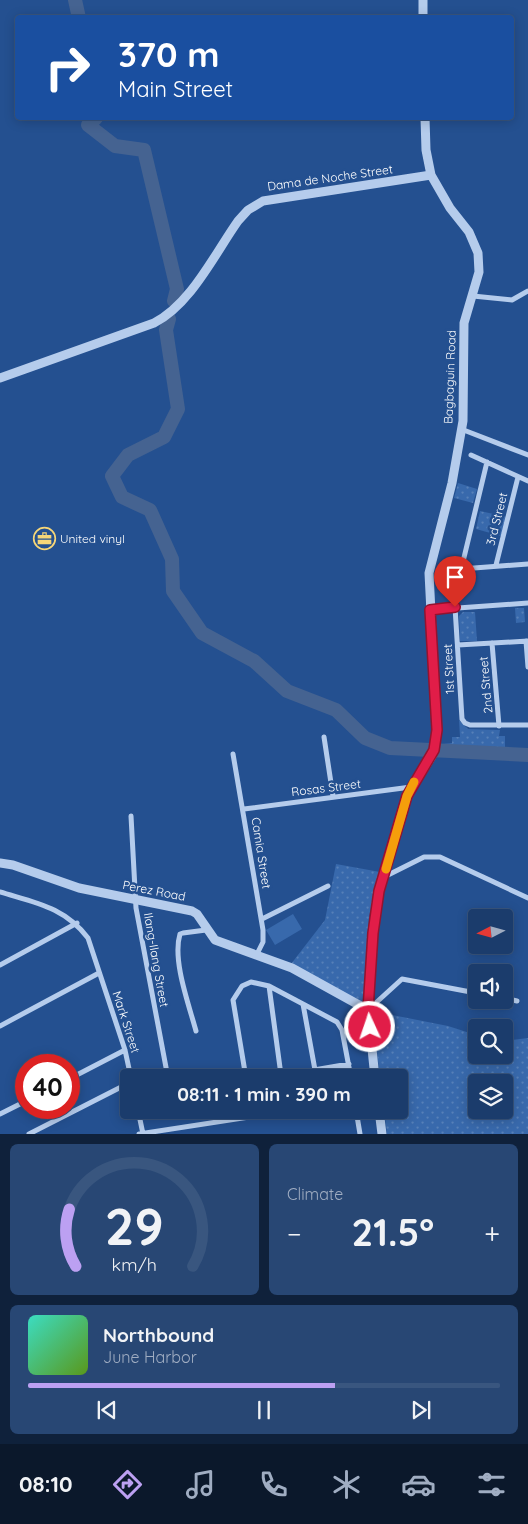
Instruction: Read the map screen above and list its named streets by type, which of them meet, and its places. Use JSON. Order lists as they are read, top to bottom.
{
  "streets": {
    "street": [
      "Dama de Noche Street",
      "Bagbaguin Road",
      "3rd Street",
      "1st Street",
      "2nd Street",
      "Rosas Street",
      "Camia Street",
      "Perez Road",
      "Ilang-Ilang Street",
      "Mark Street"
    ]
  },
  "crossings": [
    ["Dama de Noche Street", "Bagbaguin Road"],
    ["Bagbaguin Road", "Rosas Street"],
    ["Bagbaguin Road", "Perez Road"],
    ["1st Street", "2nd Street"],
    ["Rosas Street", "Camia Street"],
    ["Camia Street", "Perez Road"],
    ["Perez Road", "Ilang-Ilang Street"]
  ],
  "places": {
    "office": ["United vinyl"]
  },
  "north": "left",
  "page": {
    "turn": ["370 m", "Main Street"],
    "limit": "40",
    "trip": "08:11 · 1 min · 390 m",
    "tile": "Climate",
    "heat": ["−", "21.5°", "+"],
    "song": ["Northbound", "June Harbor"],
    "tabs": "08:10",
    "gauge": ["29", "km/h"]
  }
}
